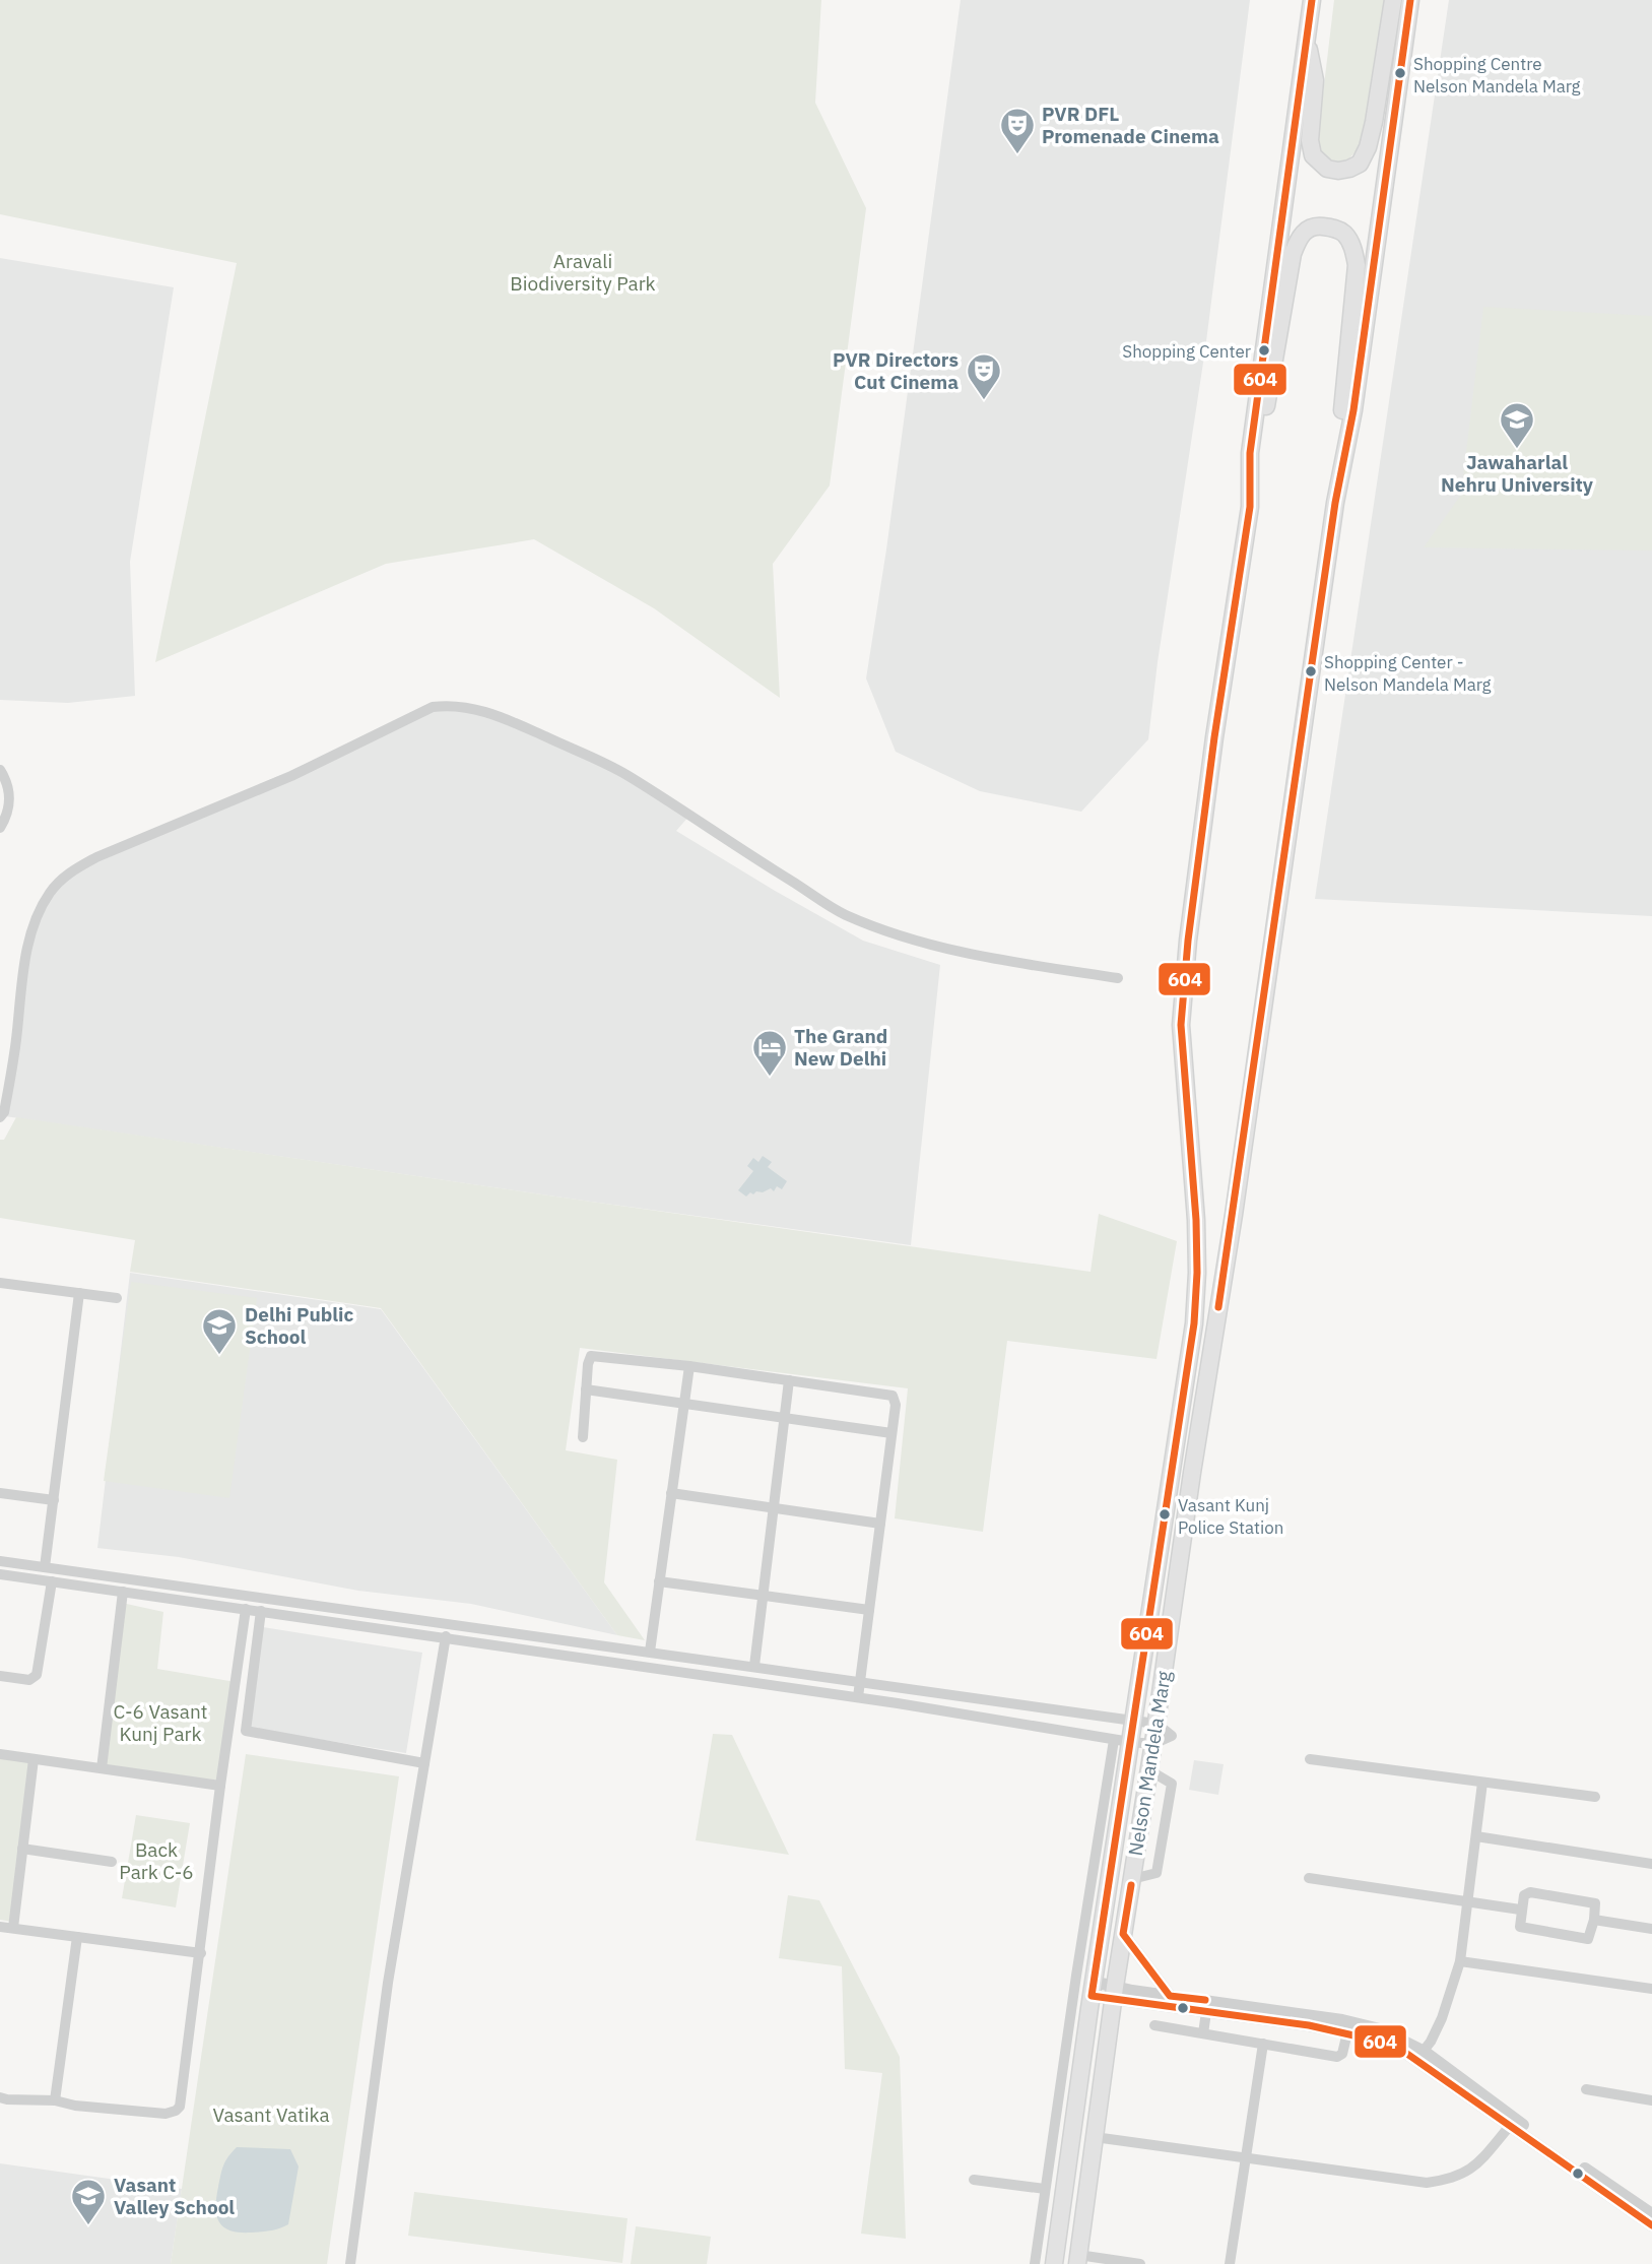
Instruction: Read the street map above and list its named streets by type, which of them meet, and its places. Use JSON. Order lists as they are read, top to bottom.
{
  "streets": {
    "main road": ["Nelson Mandela Marg"]
  },
  "parks": [
    "Aravali Biodiversity Park",
    "C-6 Vasant Kunj Park",
    "Back Park C-6",
    "Vasant Vatika"
  ],
  "places": {
    "other": [
      "Shopping Centre Nelson Mandela Marg",
      "Shopping Center",
      "Shopping Center - Nelson Mandela Marg",
      "Vasant Kunj Police Station"
    ],
    "theatre": ["PVR DFL Promenade Cinema", "PVR Directors Cut Cinema"],
    "school or university": ["Jawaharlal Nehru University", "Delhi Public School", "Vasant Valley School"],
    "hotel": ["The Grand New Delhi"]
  },
  "lines": ["transit line 604"]
}
